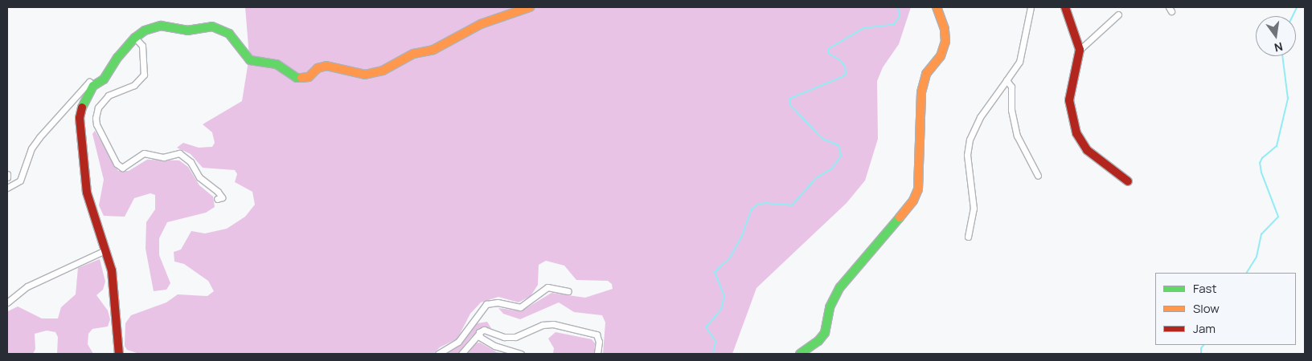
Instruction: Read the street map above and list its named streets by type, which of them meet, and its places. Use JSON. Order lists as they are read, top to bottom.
{
  "legend": ["Fast", "Slow", "Jam"],
  "north": "bottom"
}
